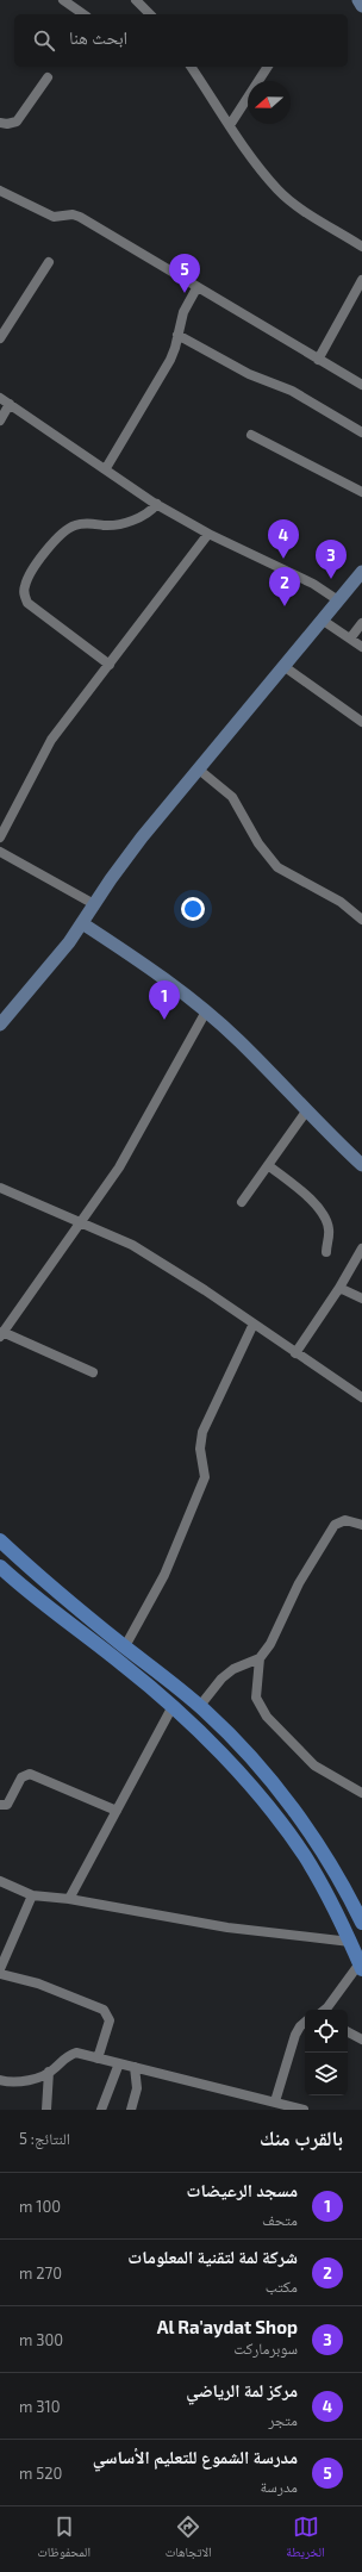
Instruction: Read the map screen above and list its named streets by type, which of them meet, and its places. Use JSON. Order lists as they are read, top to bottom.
{
  "north": "left",
  "page": {
    "search": "ابحث هنا",
    "pins": [
      "5",
      "4",
      "3",
      "2",
      "1"
    ],
    "heading": ["بالقرب منك", "النتائج: 5"],
    "list": [
      {
        "mark": "1",
        "name": "مسجد الرعيضات",
        "note": "متحف",
        "value": "100 m"
      },
      {
        "mark": "2",
        "name": "شركة لمة لتقنية المعلومات",
        "note": "مكتب",
        "value": "270 m"
      },
      {
        "mark": "3",
        "name": "Al Ra'aydat Shop",
        "note": "سوبرماركت",
        "value": "300 m"
      },
      {
        "mark": "4",
        "name": "مركز لمة الرياضي",
        "note": "متجر",
        "value": "310 m"
      },
      {
        "mark": "5",
        "name": "مدرسة الشموع للتعليم الأساسي",
        "note": "مدرسة",
        "value": "520 m"
      }
    ],
    "nav": ["الخريطة", "الاتجاهات", "المحفوظات"]
  }
}
